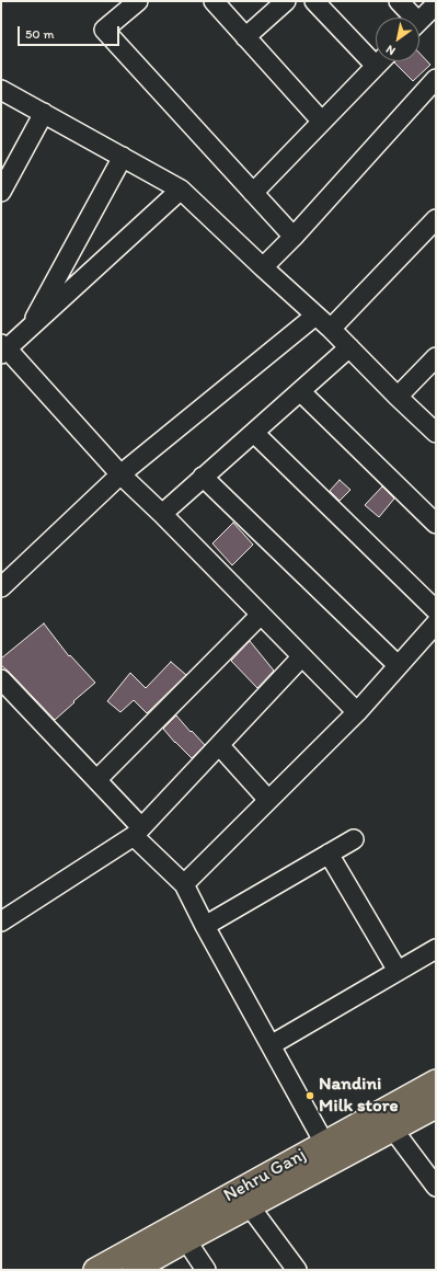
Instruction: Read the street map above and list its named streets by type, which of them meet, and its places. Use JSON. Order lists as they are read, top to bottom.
{
  "streets": {
    "main road": ["Nehru Ganj"]
  },
  "places": ["Nandini Milk store"],
  "scale_bar": "50 m",
  "north": "bottom left"
}
